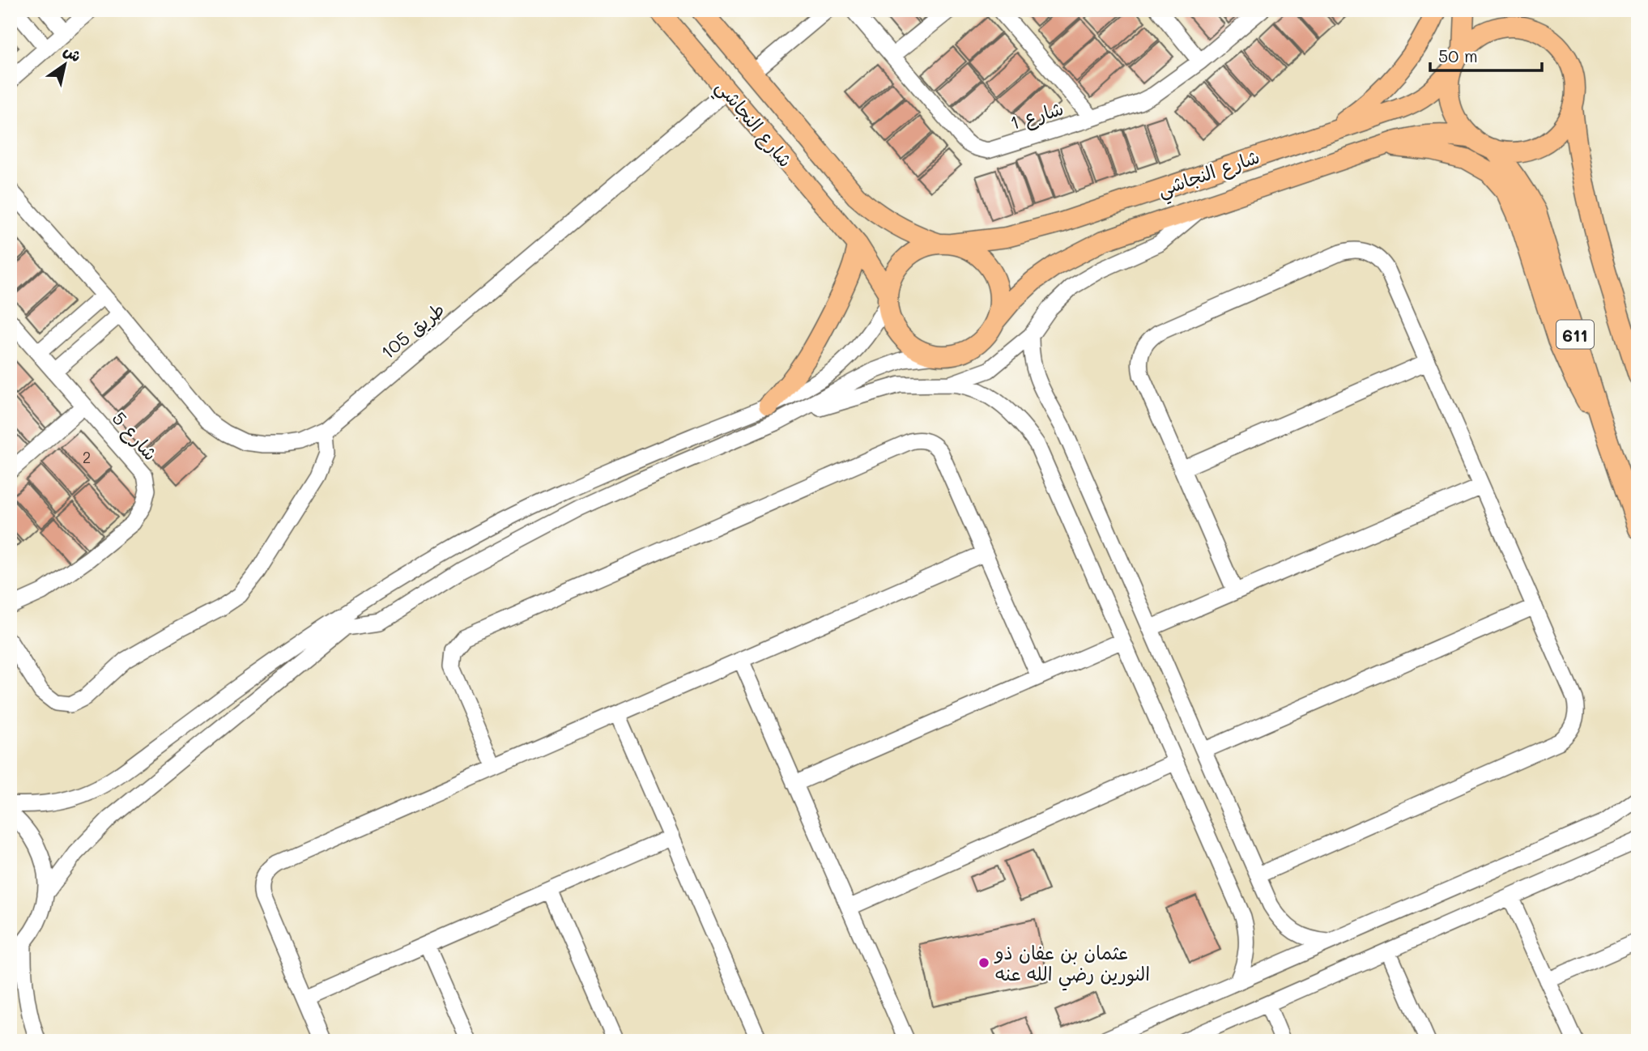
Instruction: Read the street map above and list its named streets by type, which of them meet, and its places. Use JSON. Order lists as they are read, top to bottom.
{
  "streets": {
    "main road": ["شارع النجاشي", "611"],
    "street": ["شارع 1", "طريق 105", "شارع 5"]
  },
  "crossings": [
    ["شارع النجاشي", "طريق 105"],
    ["شارع النجاشي", "611"]
  ],
  "places": ["عثمان بن عفان ذو النورين رضي الله عنه"],
  "house_numbers": ["2"],
  "scale_bar": "50 m",
  "north": "top right"
}
